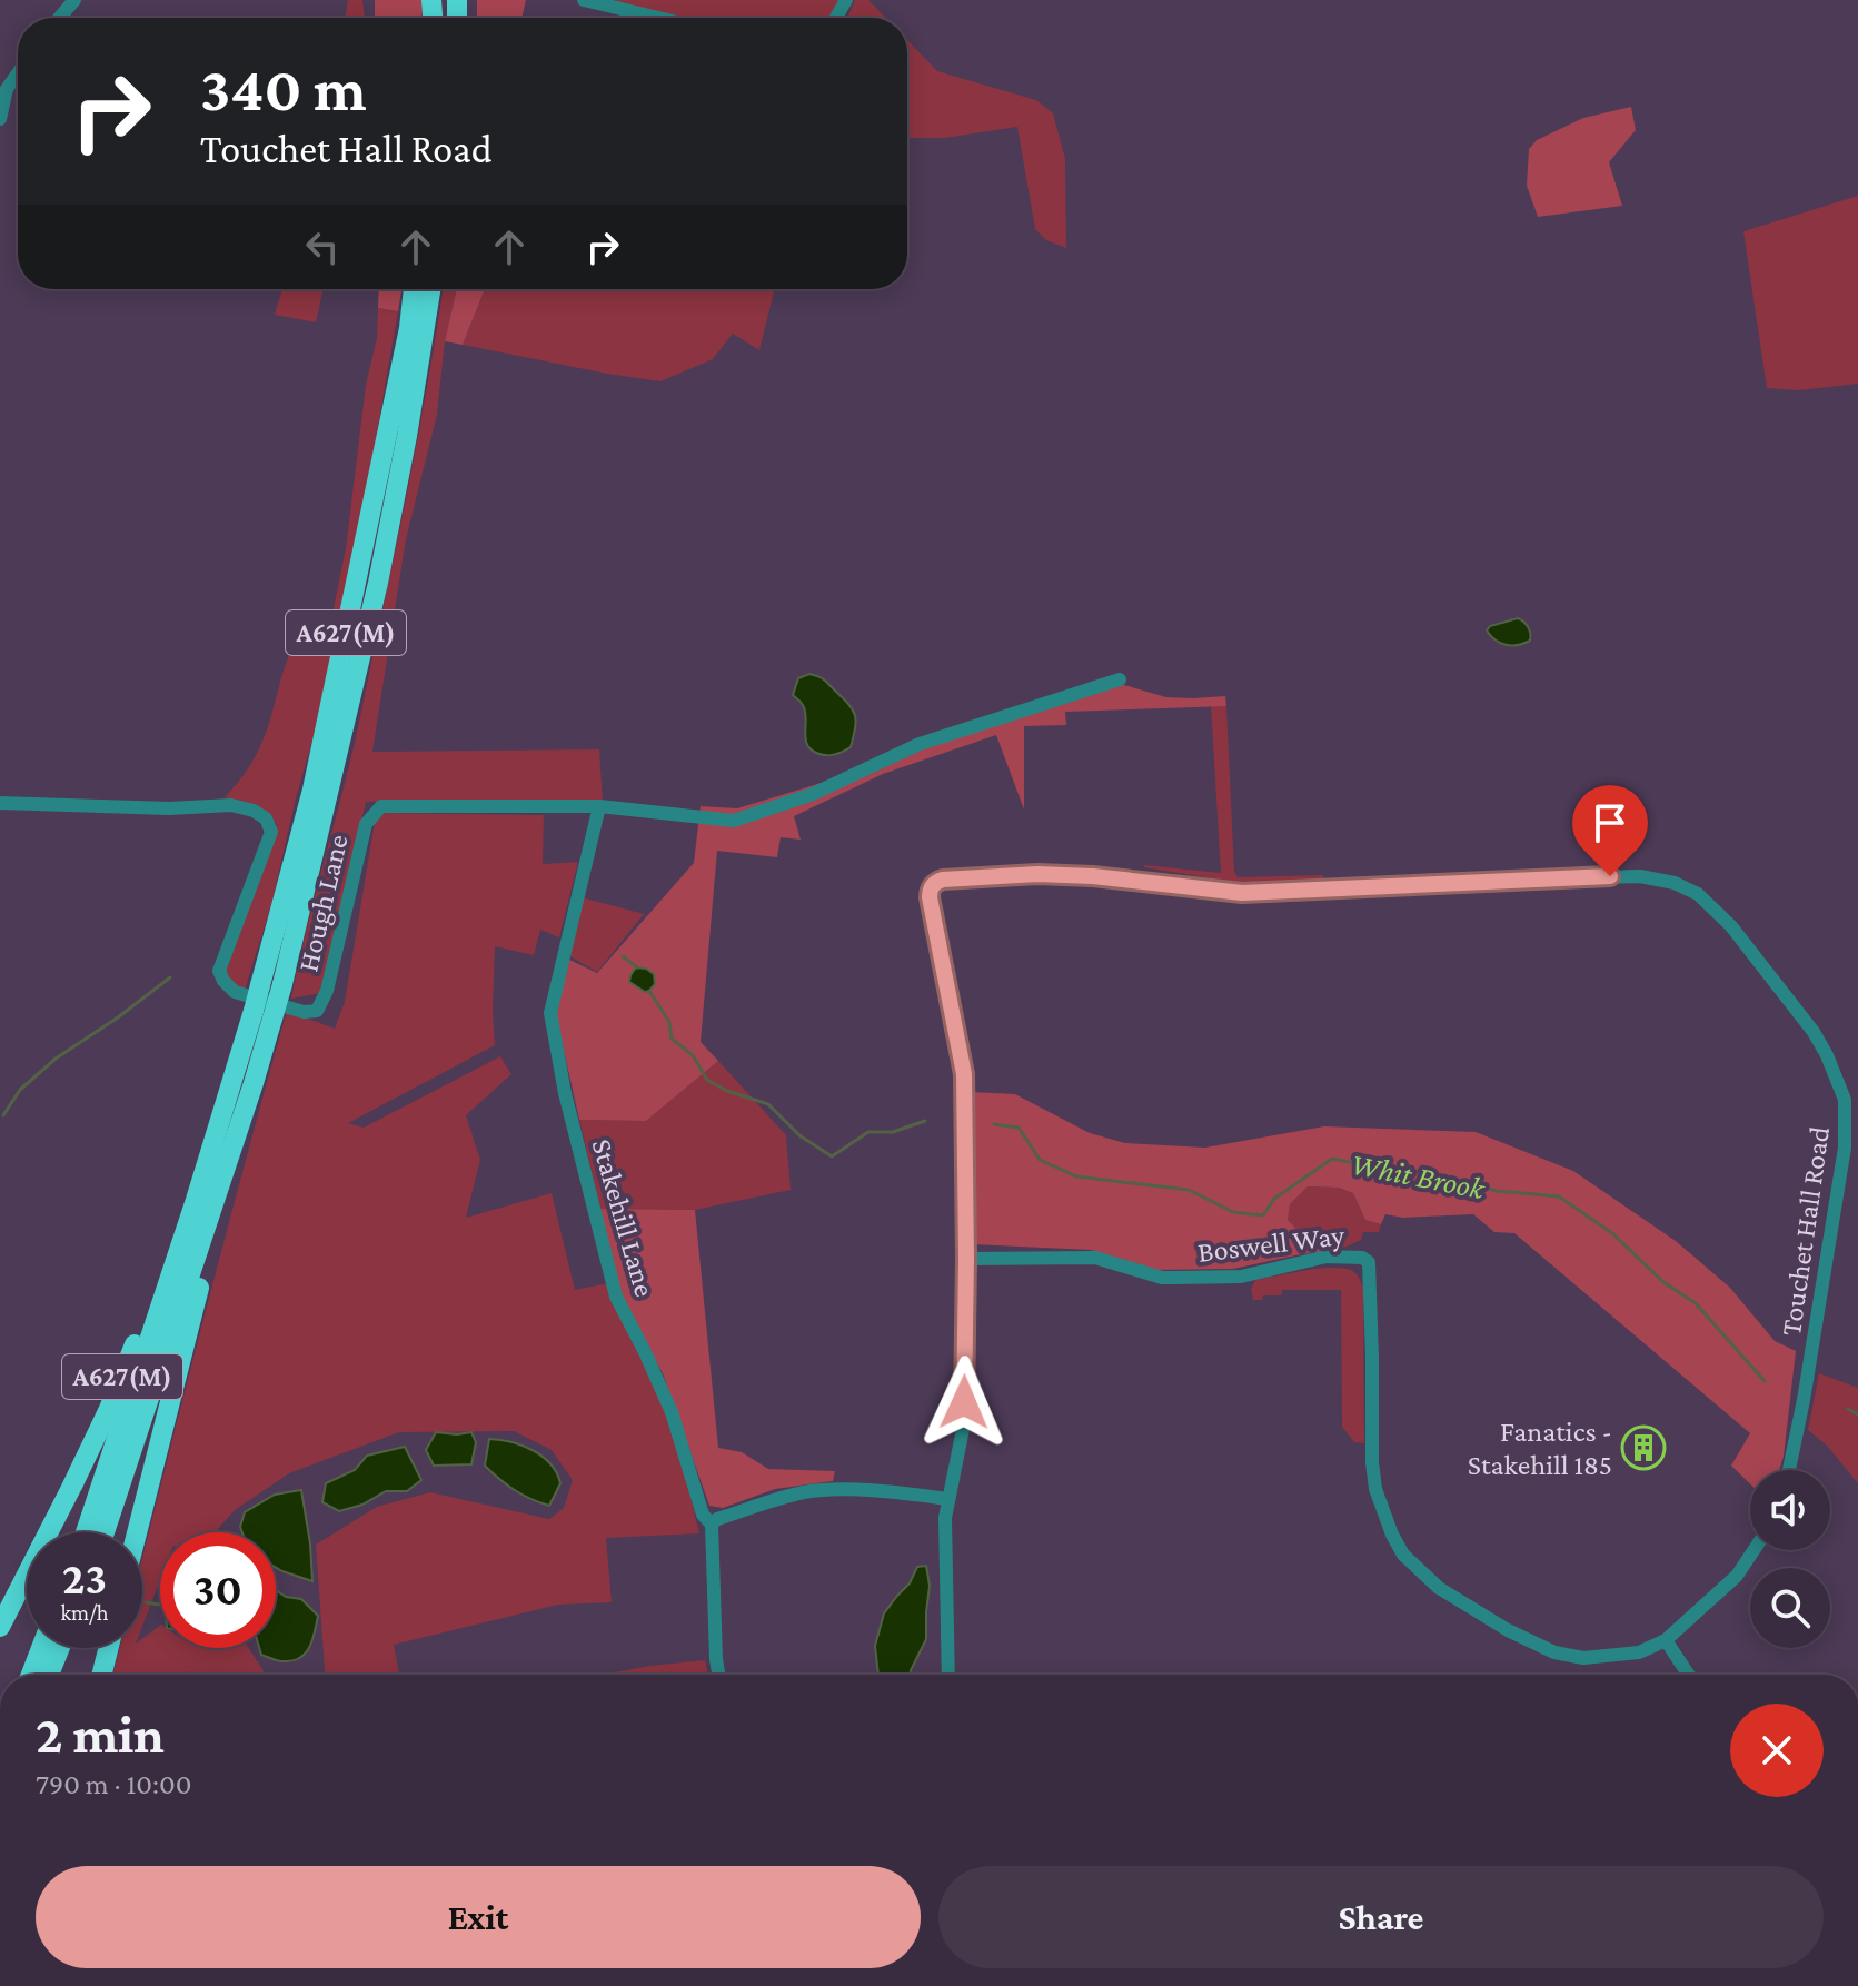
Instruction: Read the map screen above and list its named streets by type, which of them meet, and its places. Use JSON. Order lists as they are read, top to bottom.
{
  "streets": {
    "highway": ["A627(M)"],
    "street": [
      "Hough Lane",
      "Stakehill Lane",
      "Touchet Hall Road",
      "Boswell Way"
    ]
  },
  "crossings": [
    ["Hough Lane", "Stakehill Lane"],
    ["Touchet Hall Road", "Boswell Way"]
  ],
  "water": ["Whit Brook"],
  "places": {
    "building": ["Fanatics - Stakehill 185"]
  },
  "page": {
    "turn": ["340 m", "Touchet Hall Road"],
    "speed": "23 km/h",
    "limit": "30",
    "heading": ["2 min", "790 m · 10:00"],
    "buttons": ["Exit", "Share"]
  }
}
